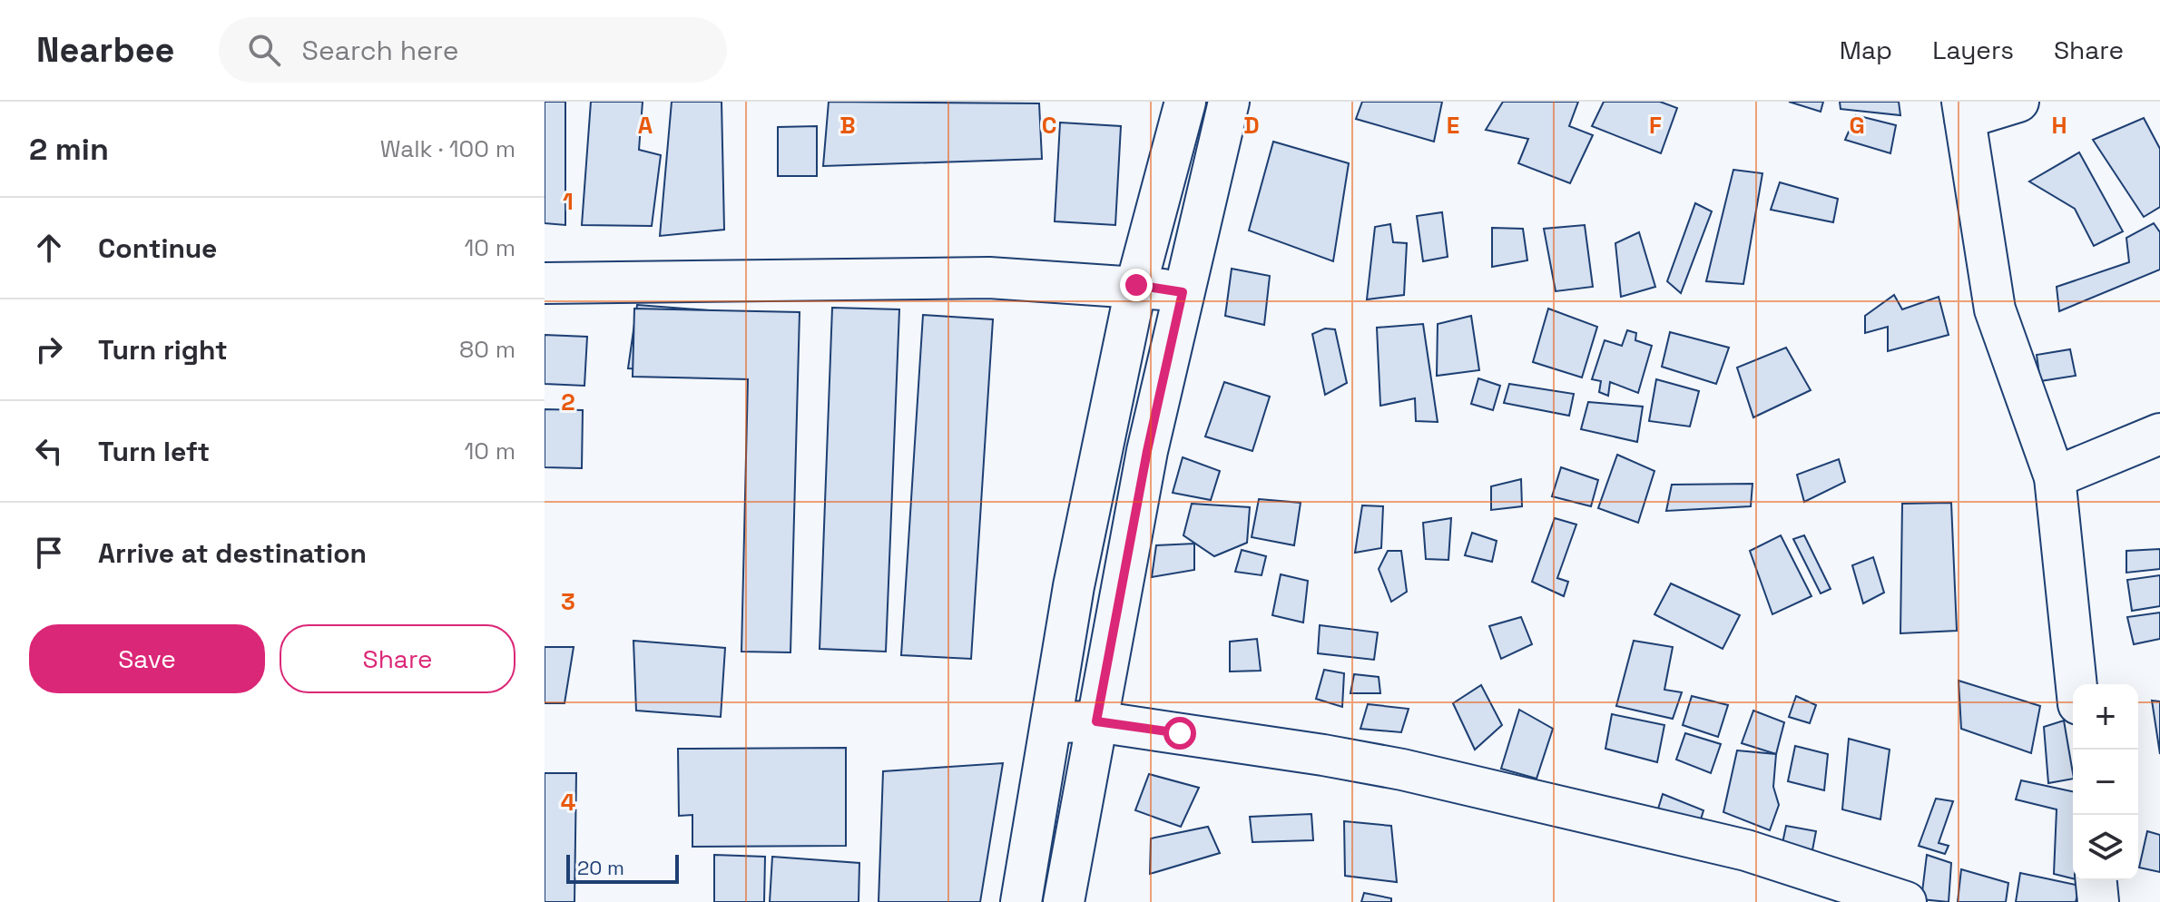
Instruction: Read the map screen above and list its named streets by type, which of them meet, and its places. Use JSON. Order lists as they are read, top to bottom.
{
  "scale_bar": "20 m",
  "page": {
    "header": "Nearbee",
    "search": "Search here",
    "nav": ["Map", "Layers", "Share"],
    "heading": ["2 min", "Walk · 100 m"],
    "list": [
      ["Continue", "10 m"],
      ["Turn right", "80 m"],
      ["Turn left", "10 m"],
      "Arrive at destination"
    ],
    "buttons": ["Save", "Share"],
    "map_buttons": ["+", "−"],
    "scale": "20 m"
  },
  "grid": {
    "columns": [
      "A",
      "B",
      "C",
      "D",
      "E",
      "F",
      "G",
      "H"
    ],
    "rows": [
      "1",
      "2",
      "3",
      "4"
    ]
  }
}
